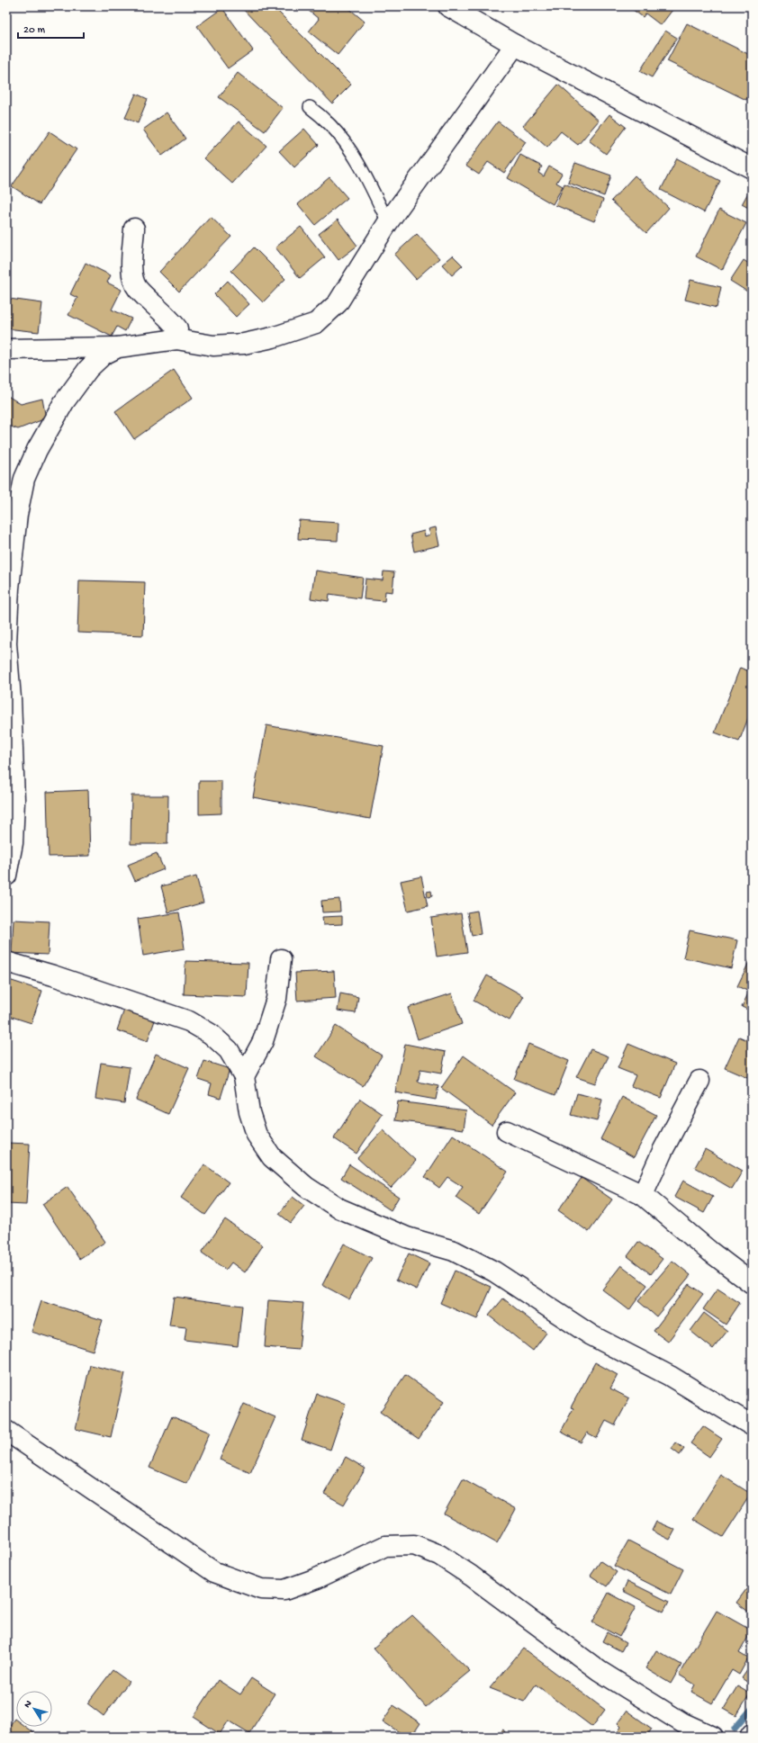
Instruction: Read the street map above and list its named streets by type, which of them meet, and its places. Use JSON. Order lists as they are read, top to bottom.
{
  "scale_bar": "20 m",
  "north": "top left"
}
